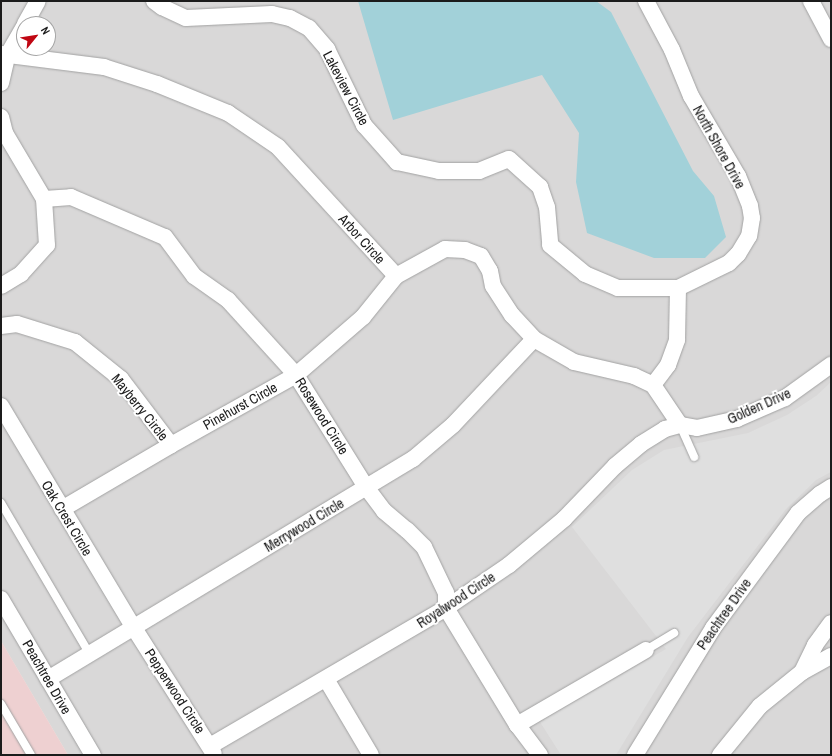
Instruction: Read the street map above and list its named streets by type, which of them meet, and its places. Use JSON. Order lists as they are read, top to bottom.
{
  "streets": {
    "street": [
      "Lakeview Circle",
      "North Shore Drive",
      "Arbor Circle",
      "Pinehurst Circle",
      "Golden Drive",
      "Mayberry Circle",
      "Rosewood Circle",
      "Oak Crest Circle",
      "Merrywood Circle",
      "Royalwood Circle",
      "Peachtree Drive",
      "Pepperwood Circle"
    ]
  },
  "crossings": [
    ["Lakeview Circle", "North Shore Drive"],
    ["Arbor Circle", "Pinehurst Circle"],
    ["Arbor Circle", "Golden Drive"],
    ["Arbor Circle", "Merrywood Circle"],
    ["Arbor Circle", "Royalwood Circle"],
    ["Pinehurst Circle", "Mayberry Circle"],
    ["Pinehurst Circle", "Rosewood Circle"],
    ["Pinehurst Circle", "Oak Crest Circle"],
    ["Golden Drive", "Royalwood Circle"],
    ["Rosewood Circle", "Merrywood Circle"],
    ["Rosewood Circle", "Royalwood Circle"],
    ["Oak Crest Circle", "Merrywood Circle"],
    ["Oak Crest Circle", "Pepperwood Circle"],
    ["Merrywood Circle", "Peachtree Drive"],
    ["Merrywood Circle", "Pepperwood Circle"],
    ["Royalwood Circle", "Pepperwood Circle"]
  ],
  "north": "top right"
}
